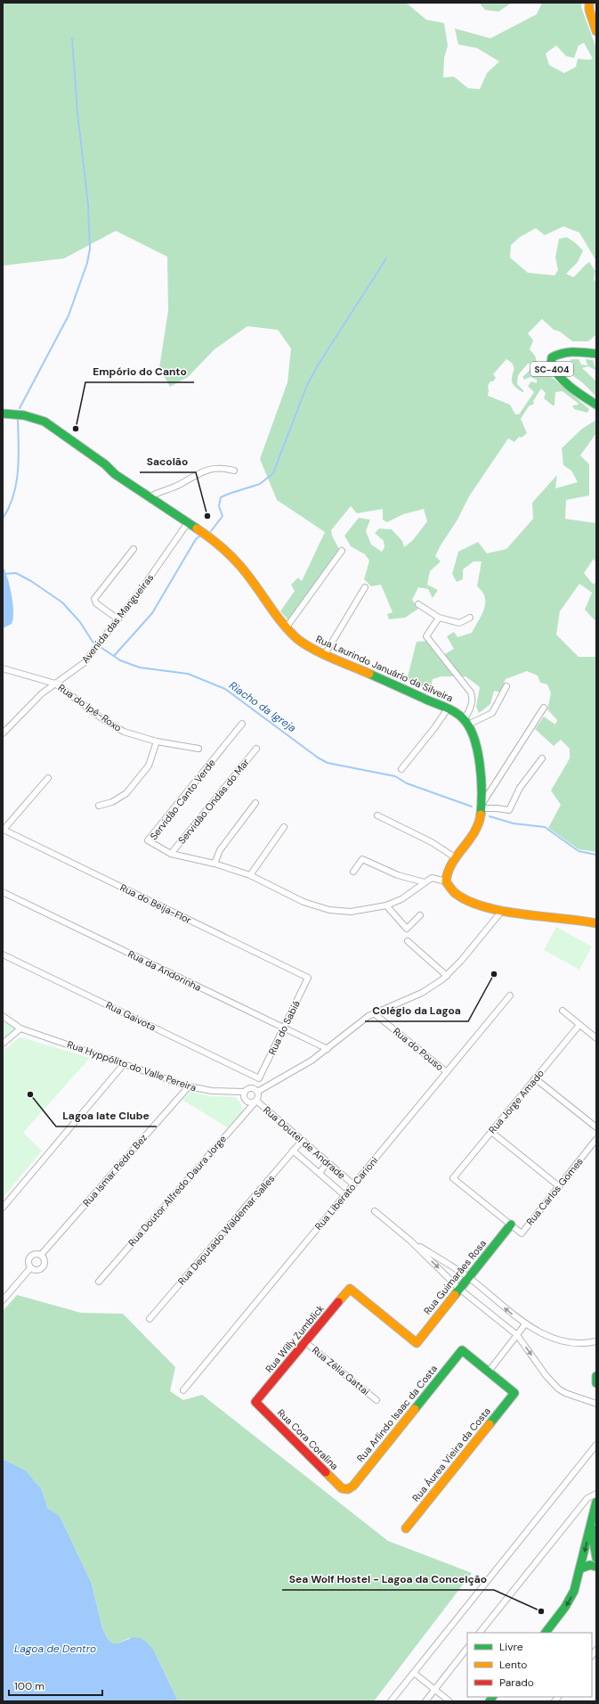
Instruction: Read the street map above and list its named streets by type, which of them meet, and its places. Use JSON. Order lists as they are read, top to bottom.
{
  "streets": {
    "main road": [
      "SC-404",
      "Rua Laurindo Januário da Silveira",
      "Rua Guimarães Rosa",
      "Rua Willy Zumblick",
      "Rua Arlindo Isaac da Costa",
      "Rua Cora Coralina",
      "Rua Áurea Vieira da Costa"
    ],
    "street": [
      "Avenida das Mangueiras",
      "Rua do Ipê-Roxo",
      "Servidão Canto Verde",
      "Servidão Ondas do Mar",
      "Rua do Beija-Flor",
      "Rua da Andorinha",
      "Rua Gaivota",
      "Rua do Sabiá",
      "Rua do Pouso",
      "Rua Hyppólito do Valle Pereira",
      "Rua Jorge Amado",
      "Rua Doutel de Andrade",
      "Rua Ismar Pedro Bez",
      "Rua Doutor Alfredo Daura Jorge",
      "Rua Carlos Gomes",
      "Rua Liberato Carioni",
      "Rua Deputado Waldemar Salles",
      "Rua Zélia Gattai"
    ]
  },
  "crossings": [
    ["Avenida das Mangueiras", "Rua Laurindo Januário da Silveira"],
    ["Avenida das Mangueiras", "Rua do Ipê-Roxo"],
    ["Servidão Canto Verde", "Servidão Ondas do Mar"],
    ["Rua do Beija-Flor", "Rua do Sabiá"],
    ["Rua da Andorinha", "Rua do Sabiá"],
    ["Rua Gaivota", "Rua do Sabiá"],
    ["Rua do Pouso", "Rua Liberato Carioni"],
    ["Rua Hyppólito do Valle Pereira", "Rua Doutel de Andrade"],
    ["Rua Hyppólito do Valle Pereira", "Rua Ismar Pedro Bez"],
    ["Rua Hyppólito do Valle Pereira", "Rua Doutor Alfredo Daura Jorge"],
    ["Rua Jorge Amado", "Rua Carlos Gomes"],
    ["Rua Jorge Amado", "Rua Guimarães Rosa"],
    ["Rua Doutel de Andrade", "Rua Doutor Alfredo Daura Jorge"],
    ["Rua Doutel de Andrade", "Rua Liberato Carioni"],
    ["Rua Doutel de Andrade", "Rua Deputado Waldemar Salles"],
    ["Rua Carlos Gomes", "Rua Guimarães Rosa"],
    ["Rua Guimarães Rosa", "Rua Willy Zumblick"],
    ["Rua Willy Zumblick", "Rua Zélia Gattai"],
    ["Rua Willy Zumblick", "Rua Cora Coralina"],
    ["Rua Arlindo Isaac da Costa", "Rua Cora Coralina"],
    ["Rua Arlindo Isaac da Costa", "Rua Áurea Vieira da Costa"]
  ],
  "water": ["Riacho da Igreja", "Lagoa de Dentro"],
  "places": [
    "Empório do Canto",
    "Sacolão",
    "Colégio da Lagoa",
    "Lagoa Iate Clube",
    "Sea Wolf Hostel - Lagoa da Conceição"
  ],
  "legend": ["Livre", "Lento", "Parado"],
  "scale_bar": "100 m"
}
